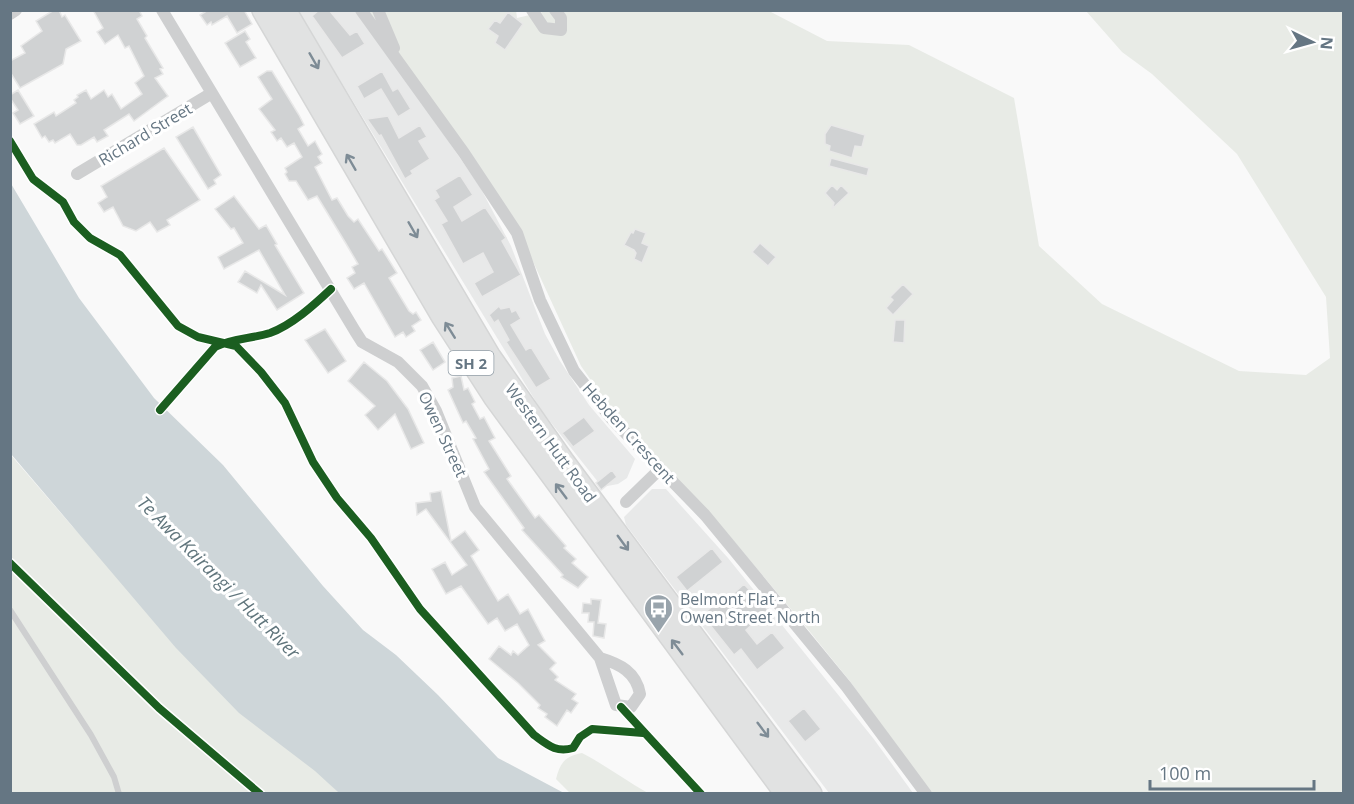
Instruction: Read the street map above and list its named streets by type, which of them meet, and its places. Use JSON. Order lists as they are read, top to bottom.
{
  "streets": {
    "highway": ["SH 2", "Western Hutt Road"],
    "street": ["Richard Street", "Hebden Crescent", "Owen Street"]
  },
  "crossings": [
    ["Richard Street", "Owen Street"]
  ],
  "water": ["Te Awa Kairangi / Hutt River"],
  "places": {
    "bus stop": ["Belmont Flat - Owen Street North"]
  },
  "scale_bar": "100 m",
  "north": "right"
}
